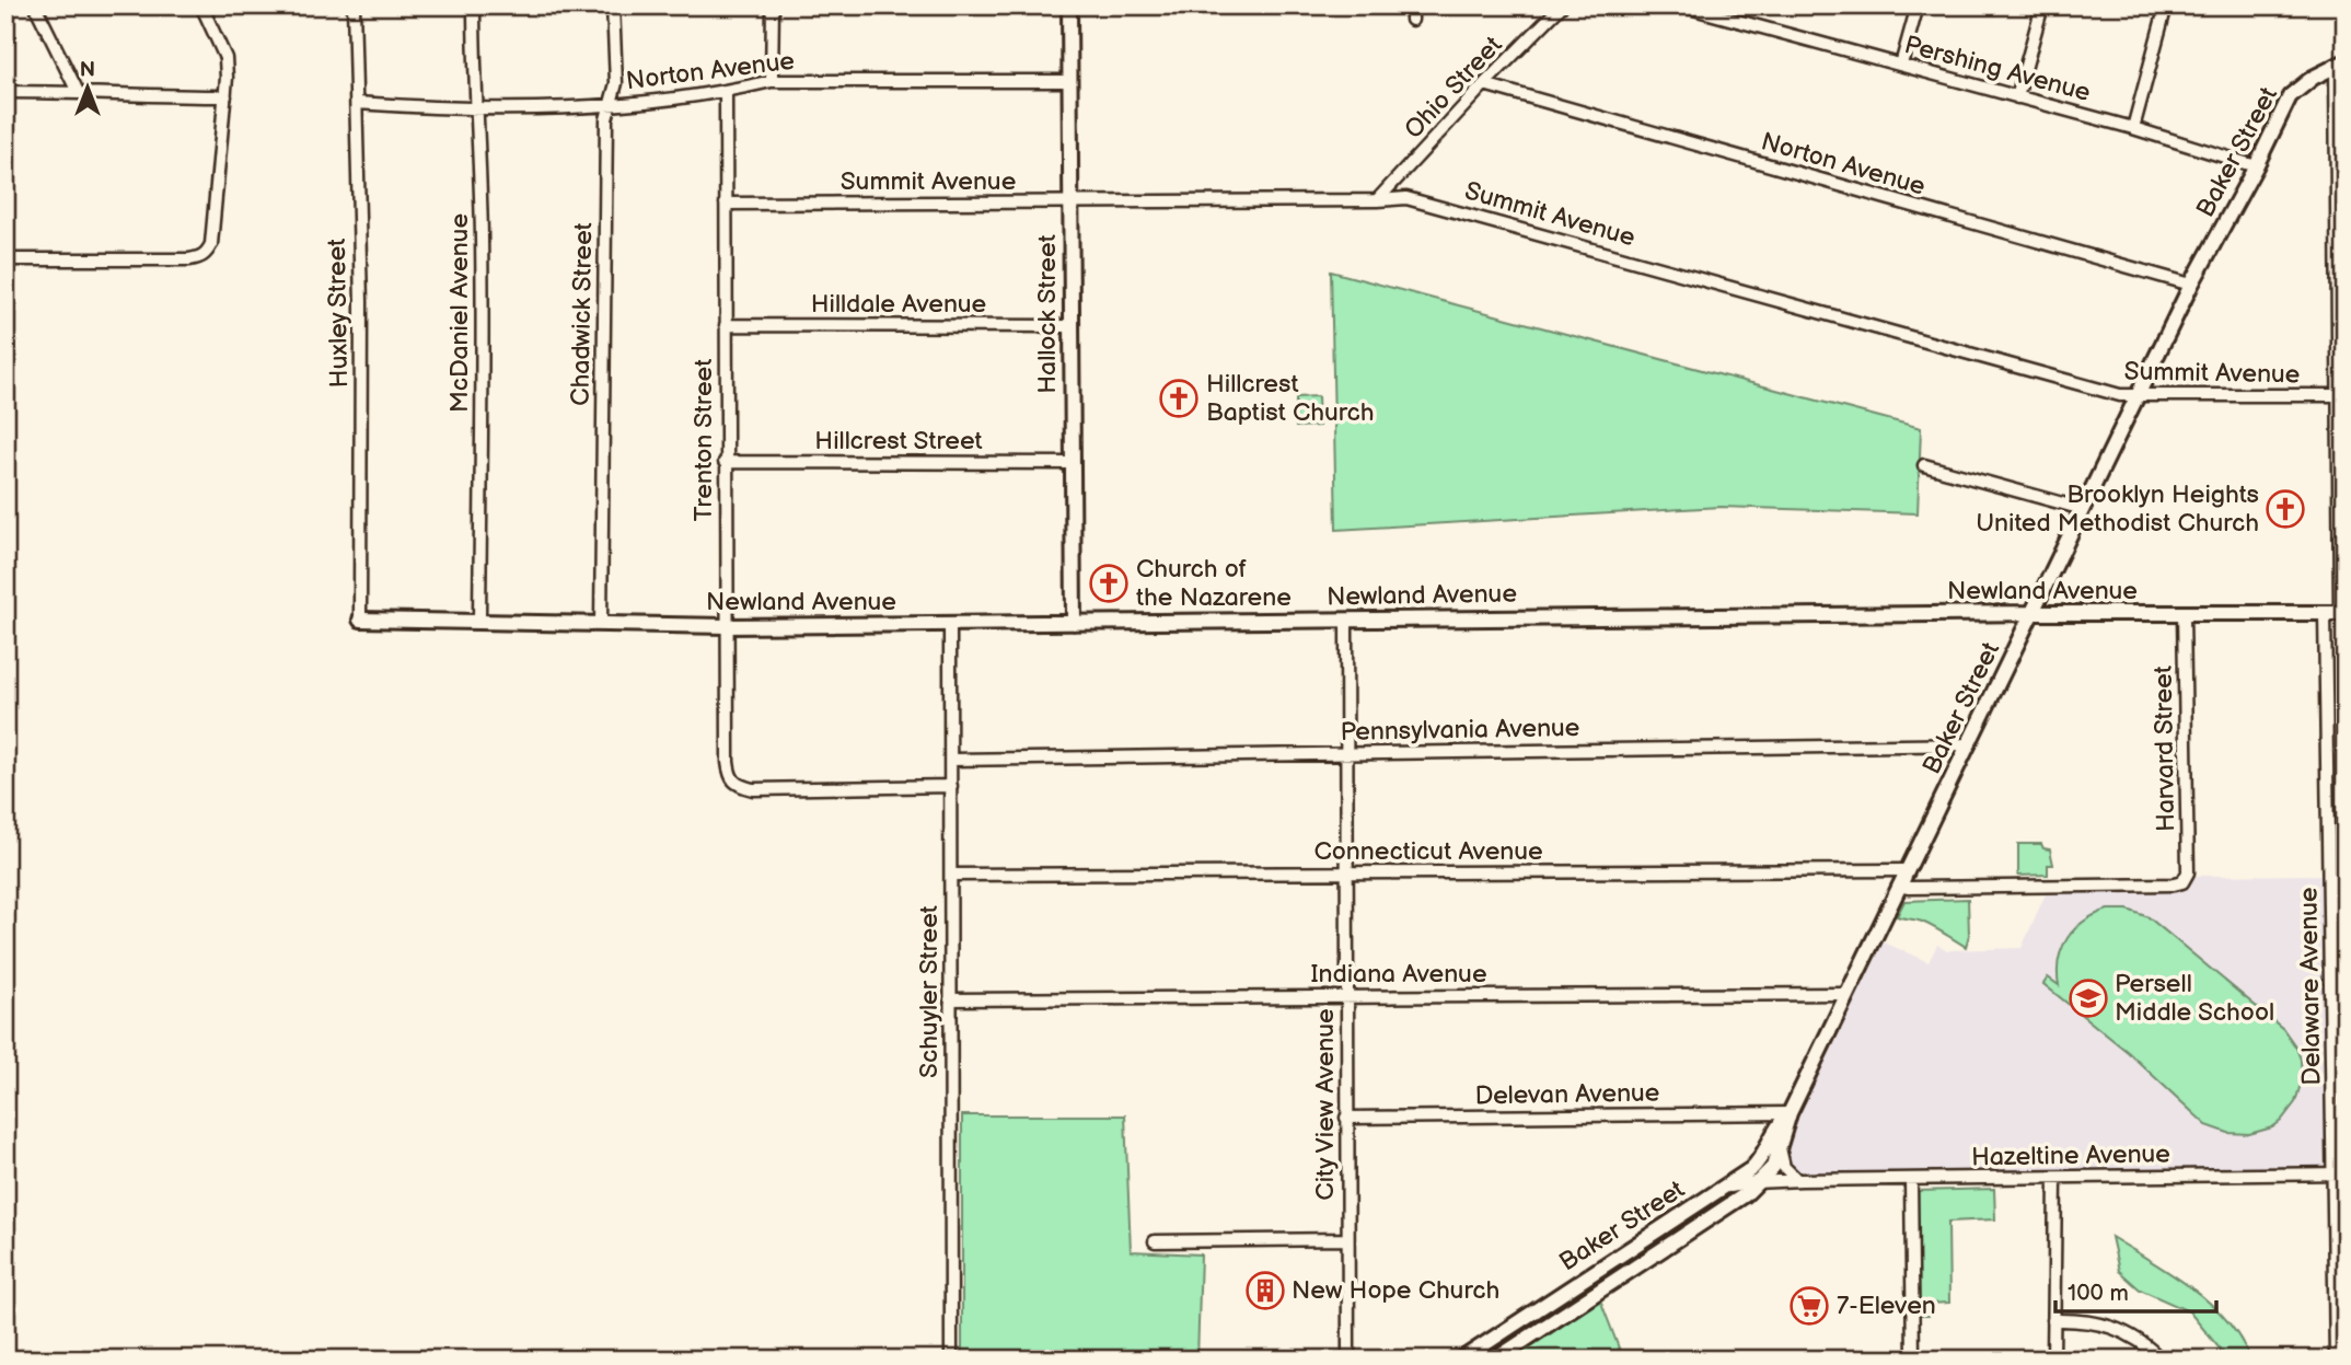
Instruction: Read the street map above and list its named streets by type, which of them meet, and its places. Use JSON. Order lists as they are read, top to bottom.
{
  "streets": {
    "street": [
      "Pershing Avenue",
      "Norton Avenue",
      "Ohio Street",
      "Baker Street",
      "Summit Avenue",
      "Hilldale Avenue",
      "Huxley Street",
      "McDaniel Avenue",
      "Chadwick Street",
      "Hallock Street",
      "Trenton Street",
      "Hillcrest Street",
      "Newland Avenue",
      "Pennsylvania Avenue",
      "Harvard Street",
      "Connecticut Avenue",
      "Indiana Avenue",
      "Delaware Avenue",
      "Schuyler Street",
      "Delevan Avenue",
      "City View Avenue",
      "Hazeltine Avenue"
    ]
  },
  "crossings": [
    ["Pershing Avenue", "Baker Street"],
    ["Norton Avenue", "Ohio Street"],
    ["Norton Avenue", "Baker Street"],
    ["Norton Avenue", "Huxley Street"],
    ["Norton Avenue", "McDaniel Avenue"],
    ["Norton Avenue", "Chadwick Street"],
    ["Norton Avenue", "Hallock Street"],
    ["Norton Avenue", "Trenton Street"],
    ["Ohio Street", "Summit Avenue"],
    ["Baker Street", "Summit Avenue"],
    ["Baker Street", "Newland Avenue"],
    ["Baker Street", "Pennsylvania Avenue"],
    ["Baker Street", "Harvard Street"],
    ["Baker Street", "Connecticut Avenue"],
    ["Baker Street", "Indiana Avenue"],
    ["Baker Street", "Delevan Avenue"],
    ["Baker Street", "Hazeltine Avenue"],
    ["Summit Avenue", "Hallock Street"],
    ["Summit Avenue", "Trenton Street"],
    ["Hilldale Avenue", "Hallock Street"],
    ["Hilldale Avenue", "Trenton Street"],
    ["Huxley Street", "Newland Avenue"],
    ["McDaniel Avenue", "Newland Avenue"],
    ["Chadwick Street", "Newland Avenue"],
    ["Hallock Street", "Hillcrest Street"],
    ["Hallock Street", "Newland Avenue"],
    ["Trenton Street", "Hillcrest Street"],
    ["Trenton Street", "Newland Avenue"],
    ["Trenton Street", "Schuyler Street"],
    ["Newland Avenue", "Harvard Street"],
    ["Newland Avenue", "Delaware Avenue"],
    ["Newland Avenue", "Schuyler Street"],
    ["Newland Avenue", "City View Avenue"],
    ["Pennsylvania Avenue", "Schuyler Street"],
    ["Pennsylvania Avenue", "City View Avenue"],
    ["Connecticut Avenue", "Schuyler Street"],
    ["Connecticut Avenue", "City View Avenue"],
    ["Indiana Avenue", "Schuyler Street"],
    ["Indiana Avenue", "City View Avenue"],
    ["Delaware Avenue", "Hazeltine Avenue"],
    ["Delevan Avenue", "City View Avenue"]
  ],
  "places": {
    "church": ["Hillcrest Baptist Church", "Brooklyn Heights United Methodist Church", "Church of the Nazarene"],
    "school or university": ["Persell Middle School"],
    "building": ["New Hope Church"],
    "supermarket": ["7-Eleven"]
  },
  "scale_bar": "100 m",
  "north": "top"
}
